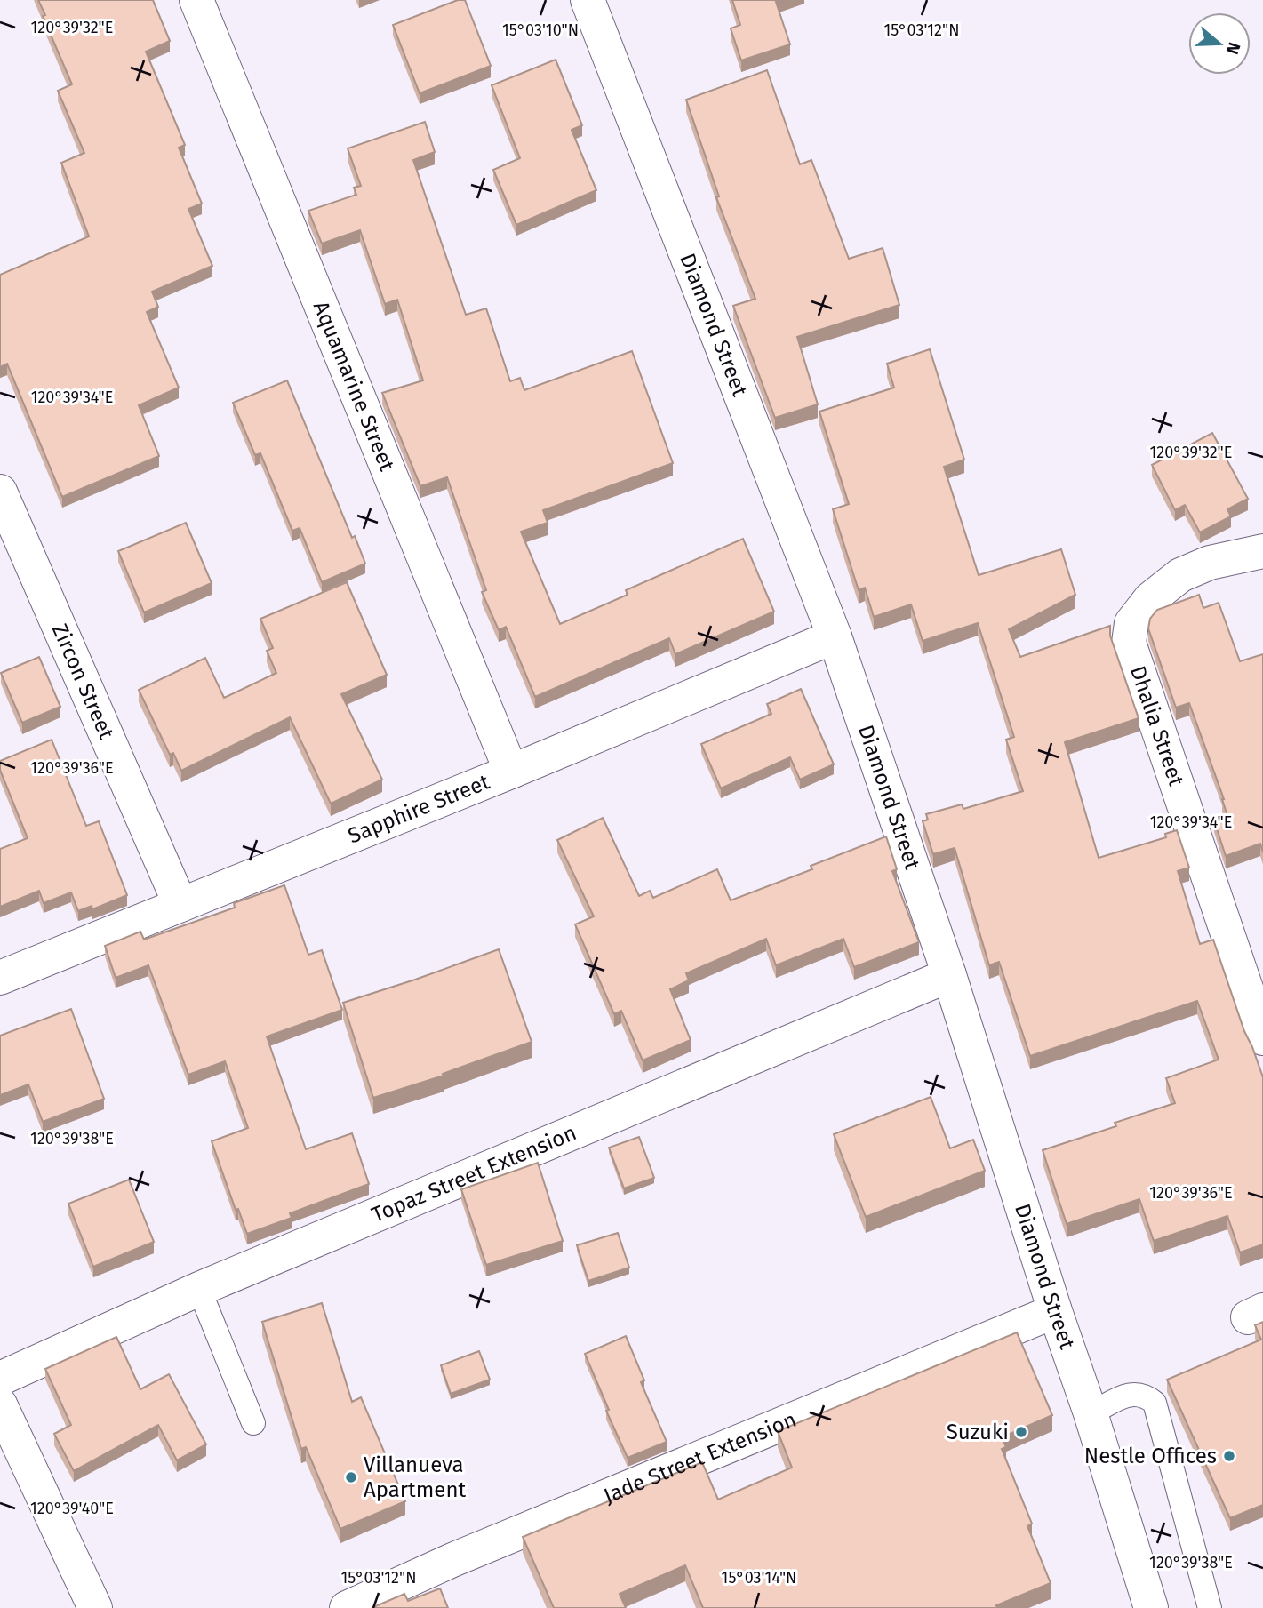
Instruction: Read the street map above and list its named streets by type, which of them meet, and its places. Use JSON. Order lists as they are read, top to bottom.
{
  "streets": {
    "street": [
      "Diamond Street",
      "Aquamarine Street",
      "Zircon Street",
      "Dhalia Street",
      "Sapphire Street",
      "Topaz Street Extension",
      "Jade Street Extension"
    ]
  },
  "crossings": [
    ["Diamond Street", "Sapphire Street"],
    ["Diamond Street", "Topaz Street Extension"],
    ["Diamond Street", "Jade Street Extension"],
    ["Aquamarine Street", "Sapphire Street"],
    ["Zircon Street", "Sapphire Street"]
  ],
  "places": ["Suzuki", "Nestle Offices", "Villanueva Apartment"],
  "north": "right",
  "coordinates": [
    "120°39'32\"E",
    "15°03'10\"N",
    "15°03'12\"N",
    "120°39'34\"E",
    "120°39'36\"E",
    "120°39'38\"E",
    "120°39'40\"E",
    "15°03'14\"N"
  ]
}
